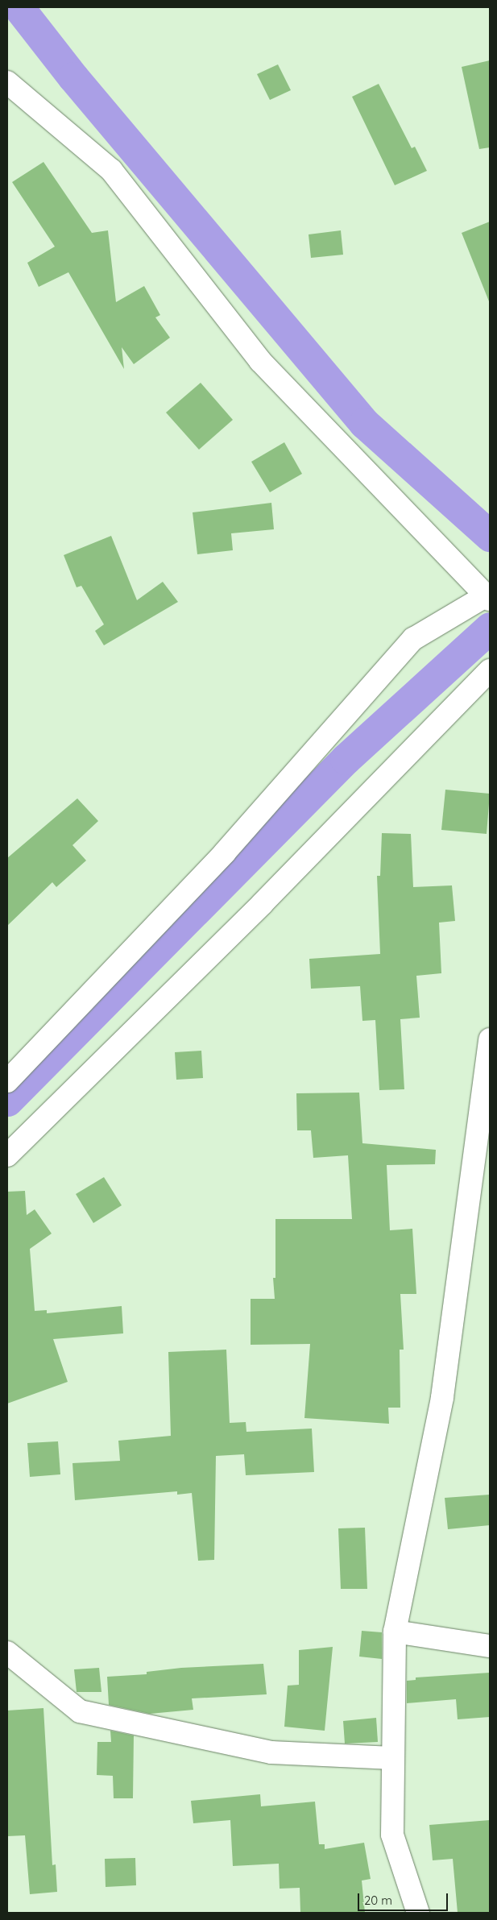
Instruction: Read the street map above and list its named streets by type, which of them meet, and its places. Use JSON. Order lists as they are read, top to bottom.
{
  "scale_bar": "20 m"
}
